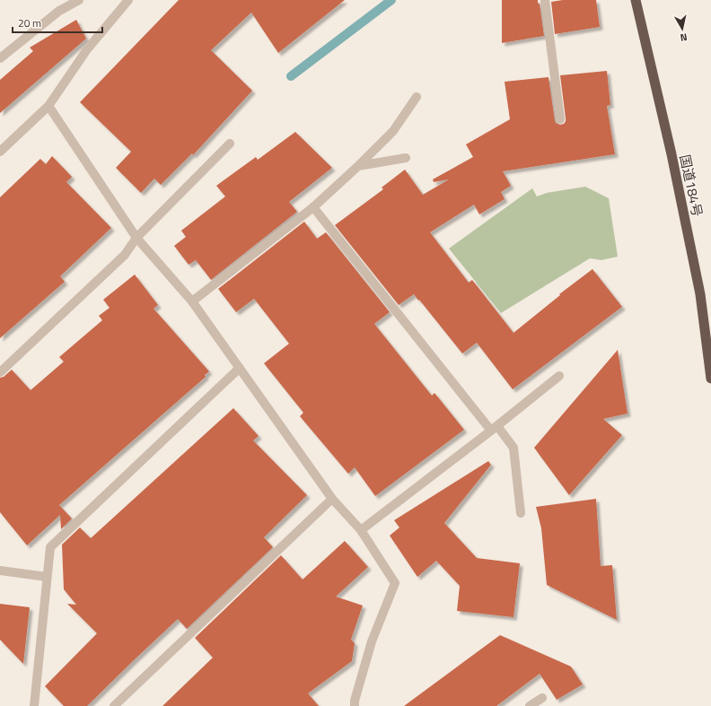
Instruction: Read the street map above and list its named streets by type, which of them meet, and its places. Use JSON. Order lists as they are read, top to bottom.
{
  "streets": {
    "highway": ["国道184号"]
  },
  "scale_bar": "20 m",
  "north": "bottom"
}
